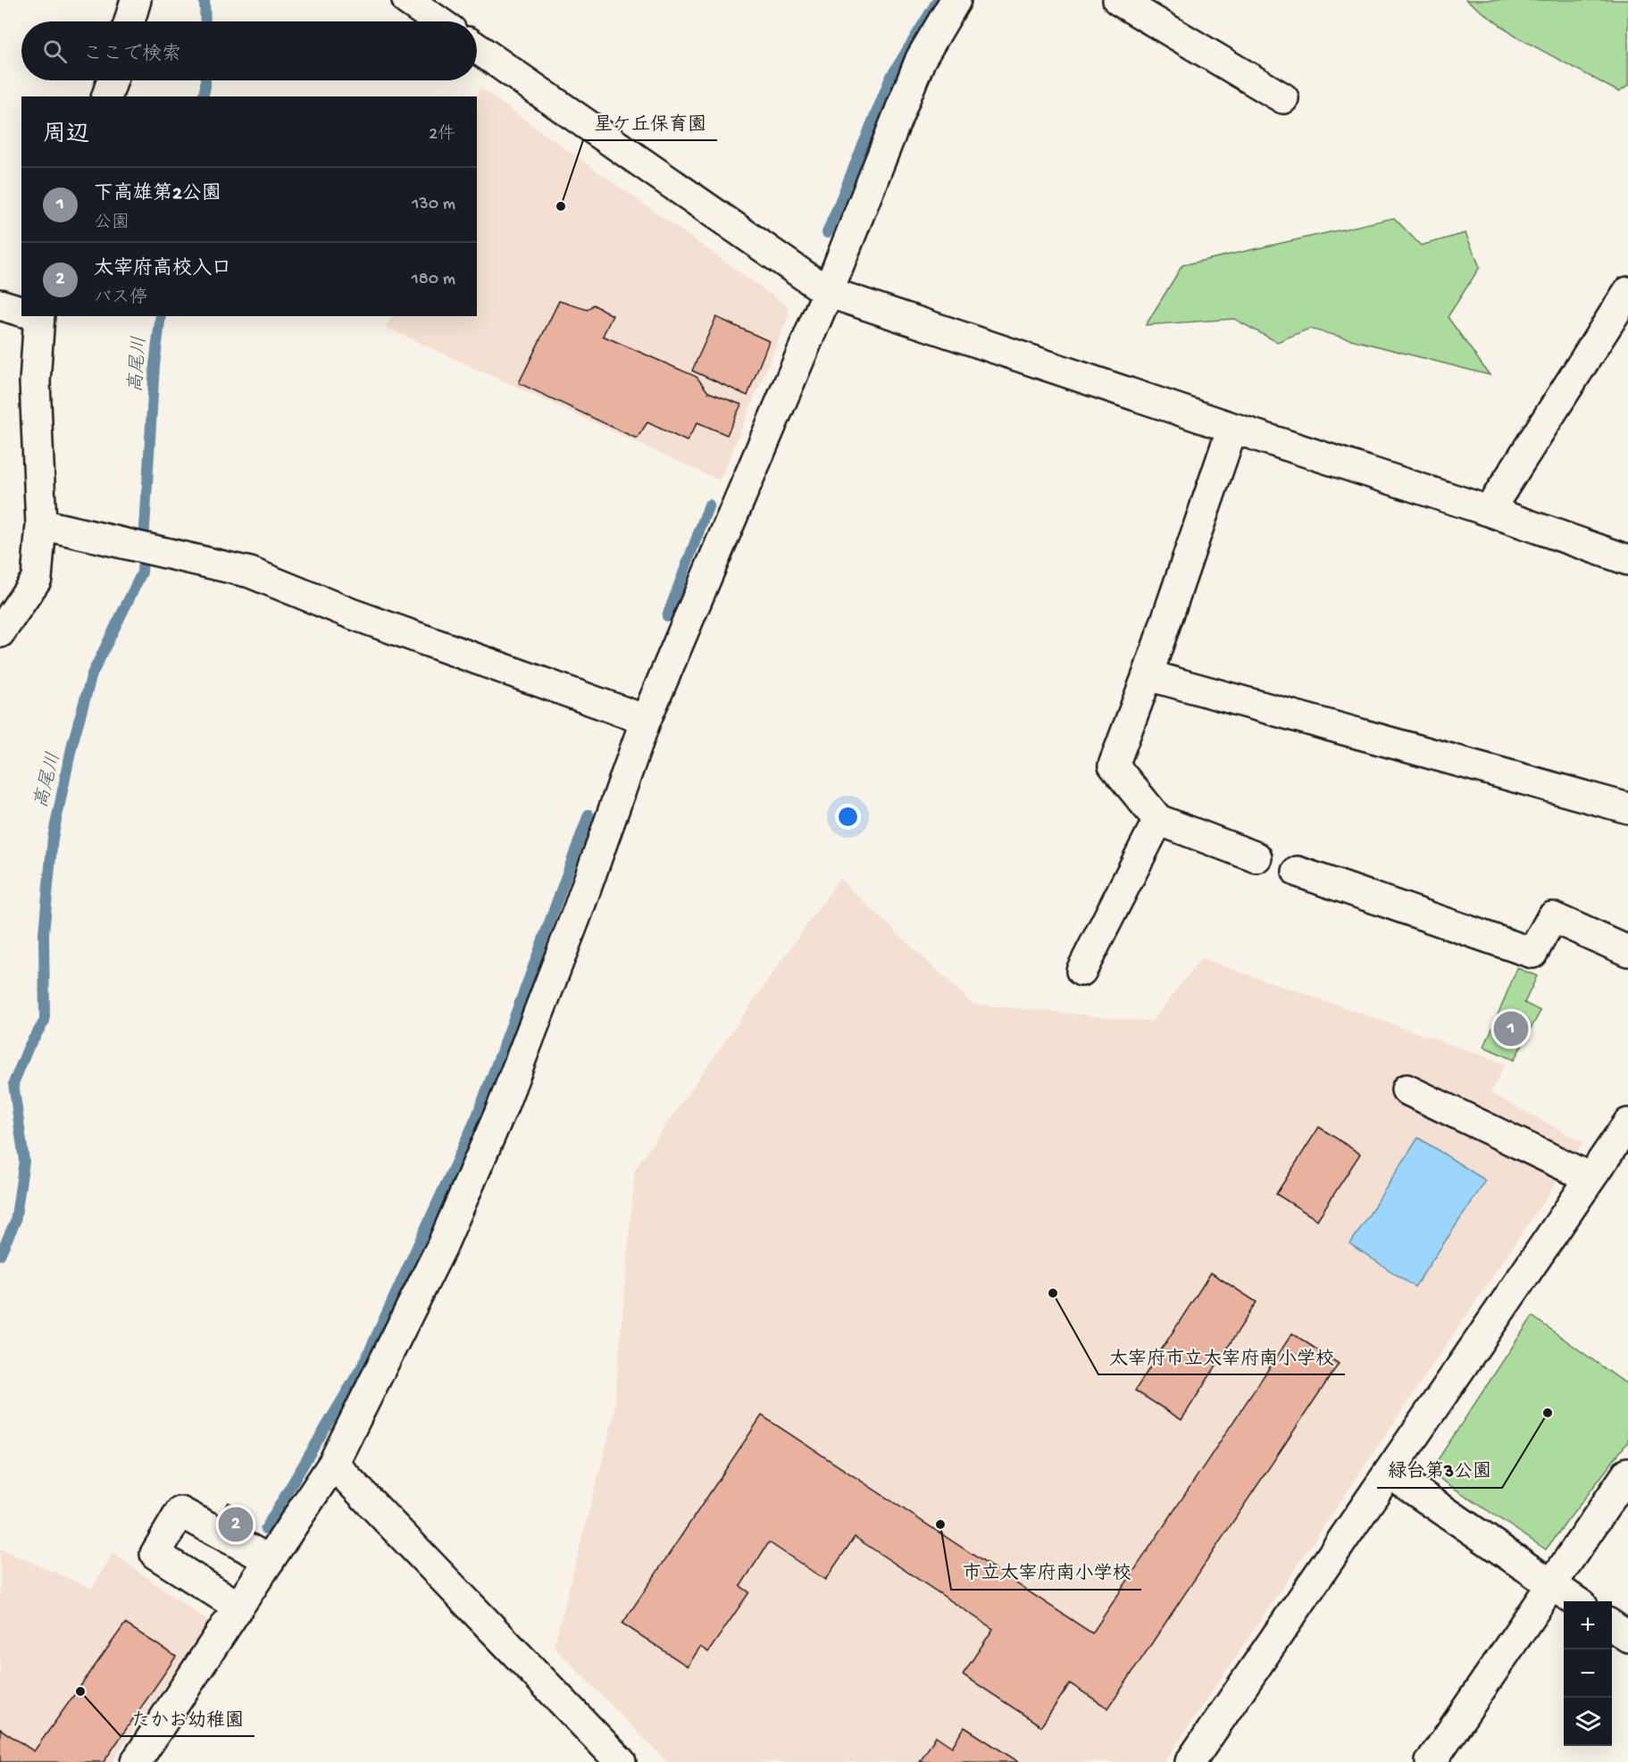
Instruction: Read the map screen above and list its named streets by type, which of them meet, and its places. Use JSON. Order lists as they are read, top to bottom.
{
  "water": ["高尾川"],
  "places": [
    "星ケ丘保育園",
    "太宰府市立太宰府南小学校",
    "緑台第3公園",
    "市立太宰府南小学校",
    "たかお幼稚園"
  ],
  "page": {
    "search": "ここで検索",
    "heading": ["周辺", "2件"],
    "list": [
      {
        "mark": "1",
        "name": "下高雄第2公園",
        "note": "公園",
        "value": "130 m"
      },
      {
        "mark": "2",
        "name": "太宰府高校入口",
        "note": "バス停",
        "value": "180 m"
      }
    ],
    "pins": ["1", "2"],
    "map_buttons": ["+", "−"]
  }
}
